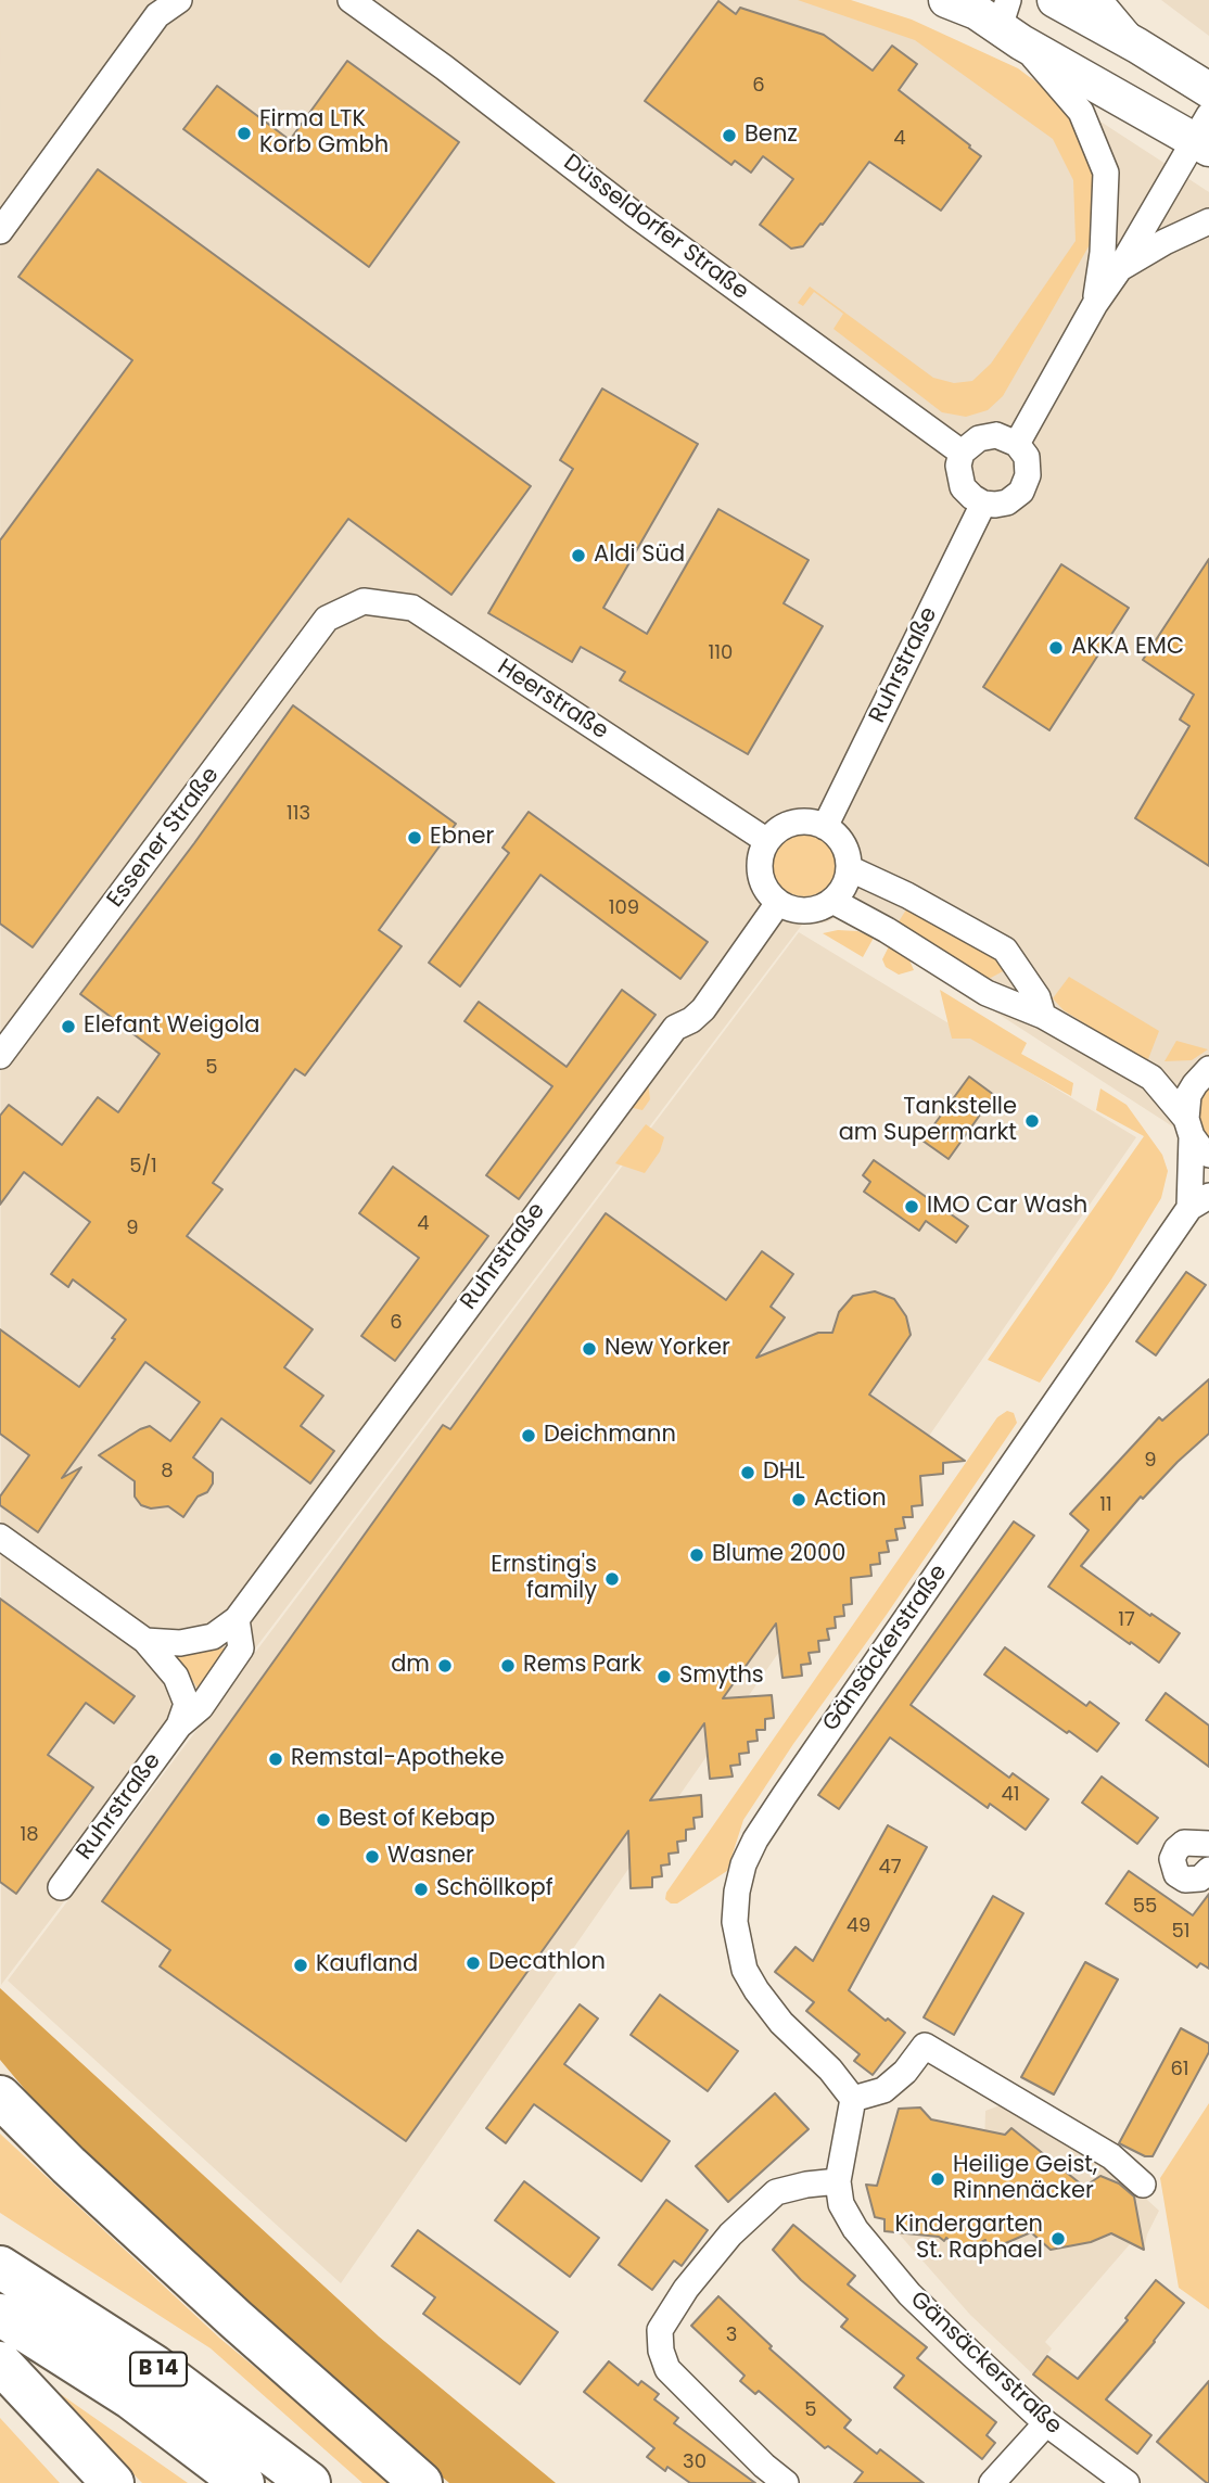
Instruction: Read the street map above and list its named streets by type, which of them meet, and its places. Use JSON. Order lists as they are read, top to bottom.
{
  "streets": {
    "highway": ["B 14"],
    "street": [
      "Düsseldorfer Straße",
      "Ruhrstraße",
      "Heerstraße",
      "Essener Straße",
      "Gänsäckerstraße"
    ]
  },
  "crossings": [
    ["Düsseldorfer Straße", "Ruhrstraße"],
    ["Ruhrstraße", "Heerstraße"],
    ["Heerstraße", "Essener Straße"]
  ],
  "places": [
    "Firma LTK Korb Gmbh",
    "Benz",
    "Aldi Süd",
    "AKKA EMC",
    "Ebner",
    "Elefant Weigola",
    "Tankstelle am Supermarkt",
    "IMO Car Wash",
    "New Yorker",
    "Deichmann",
    "DHL",
    "Action",
    "Blume 2000",
    "Ernsting's family",
    "dm",
    "Rems Park",
    "Smyths",
    "Remstal-Apotheke",
    "Best of Kebap",
    "Wasner",
    "Schöllkopf",
    "Decathlon",
    "Kaufland",
    "Heilige Geist, Rinnenäcker",
    "Kindergarten St. Raphael"
  ],
  "house_numbers": [
    "6",
    "4",
    "110",
    "113",
    "109",
    "5",
    "5/1",
    "4",
    "9",
    "6",
    "9",
    "8",
    "11",
    "17",
    "41",
    "18",
    "47",
    "55",
    "49",
    "51",
    "61",
    "3",
    "5",
    "30"
  ]
}
